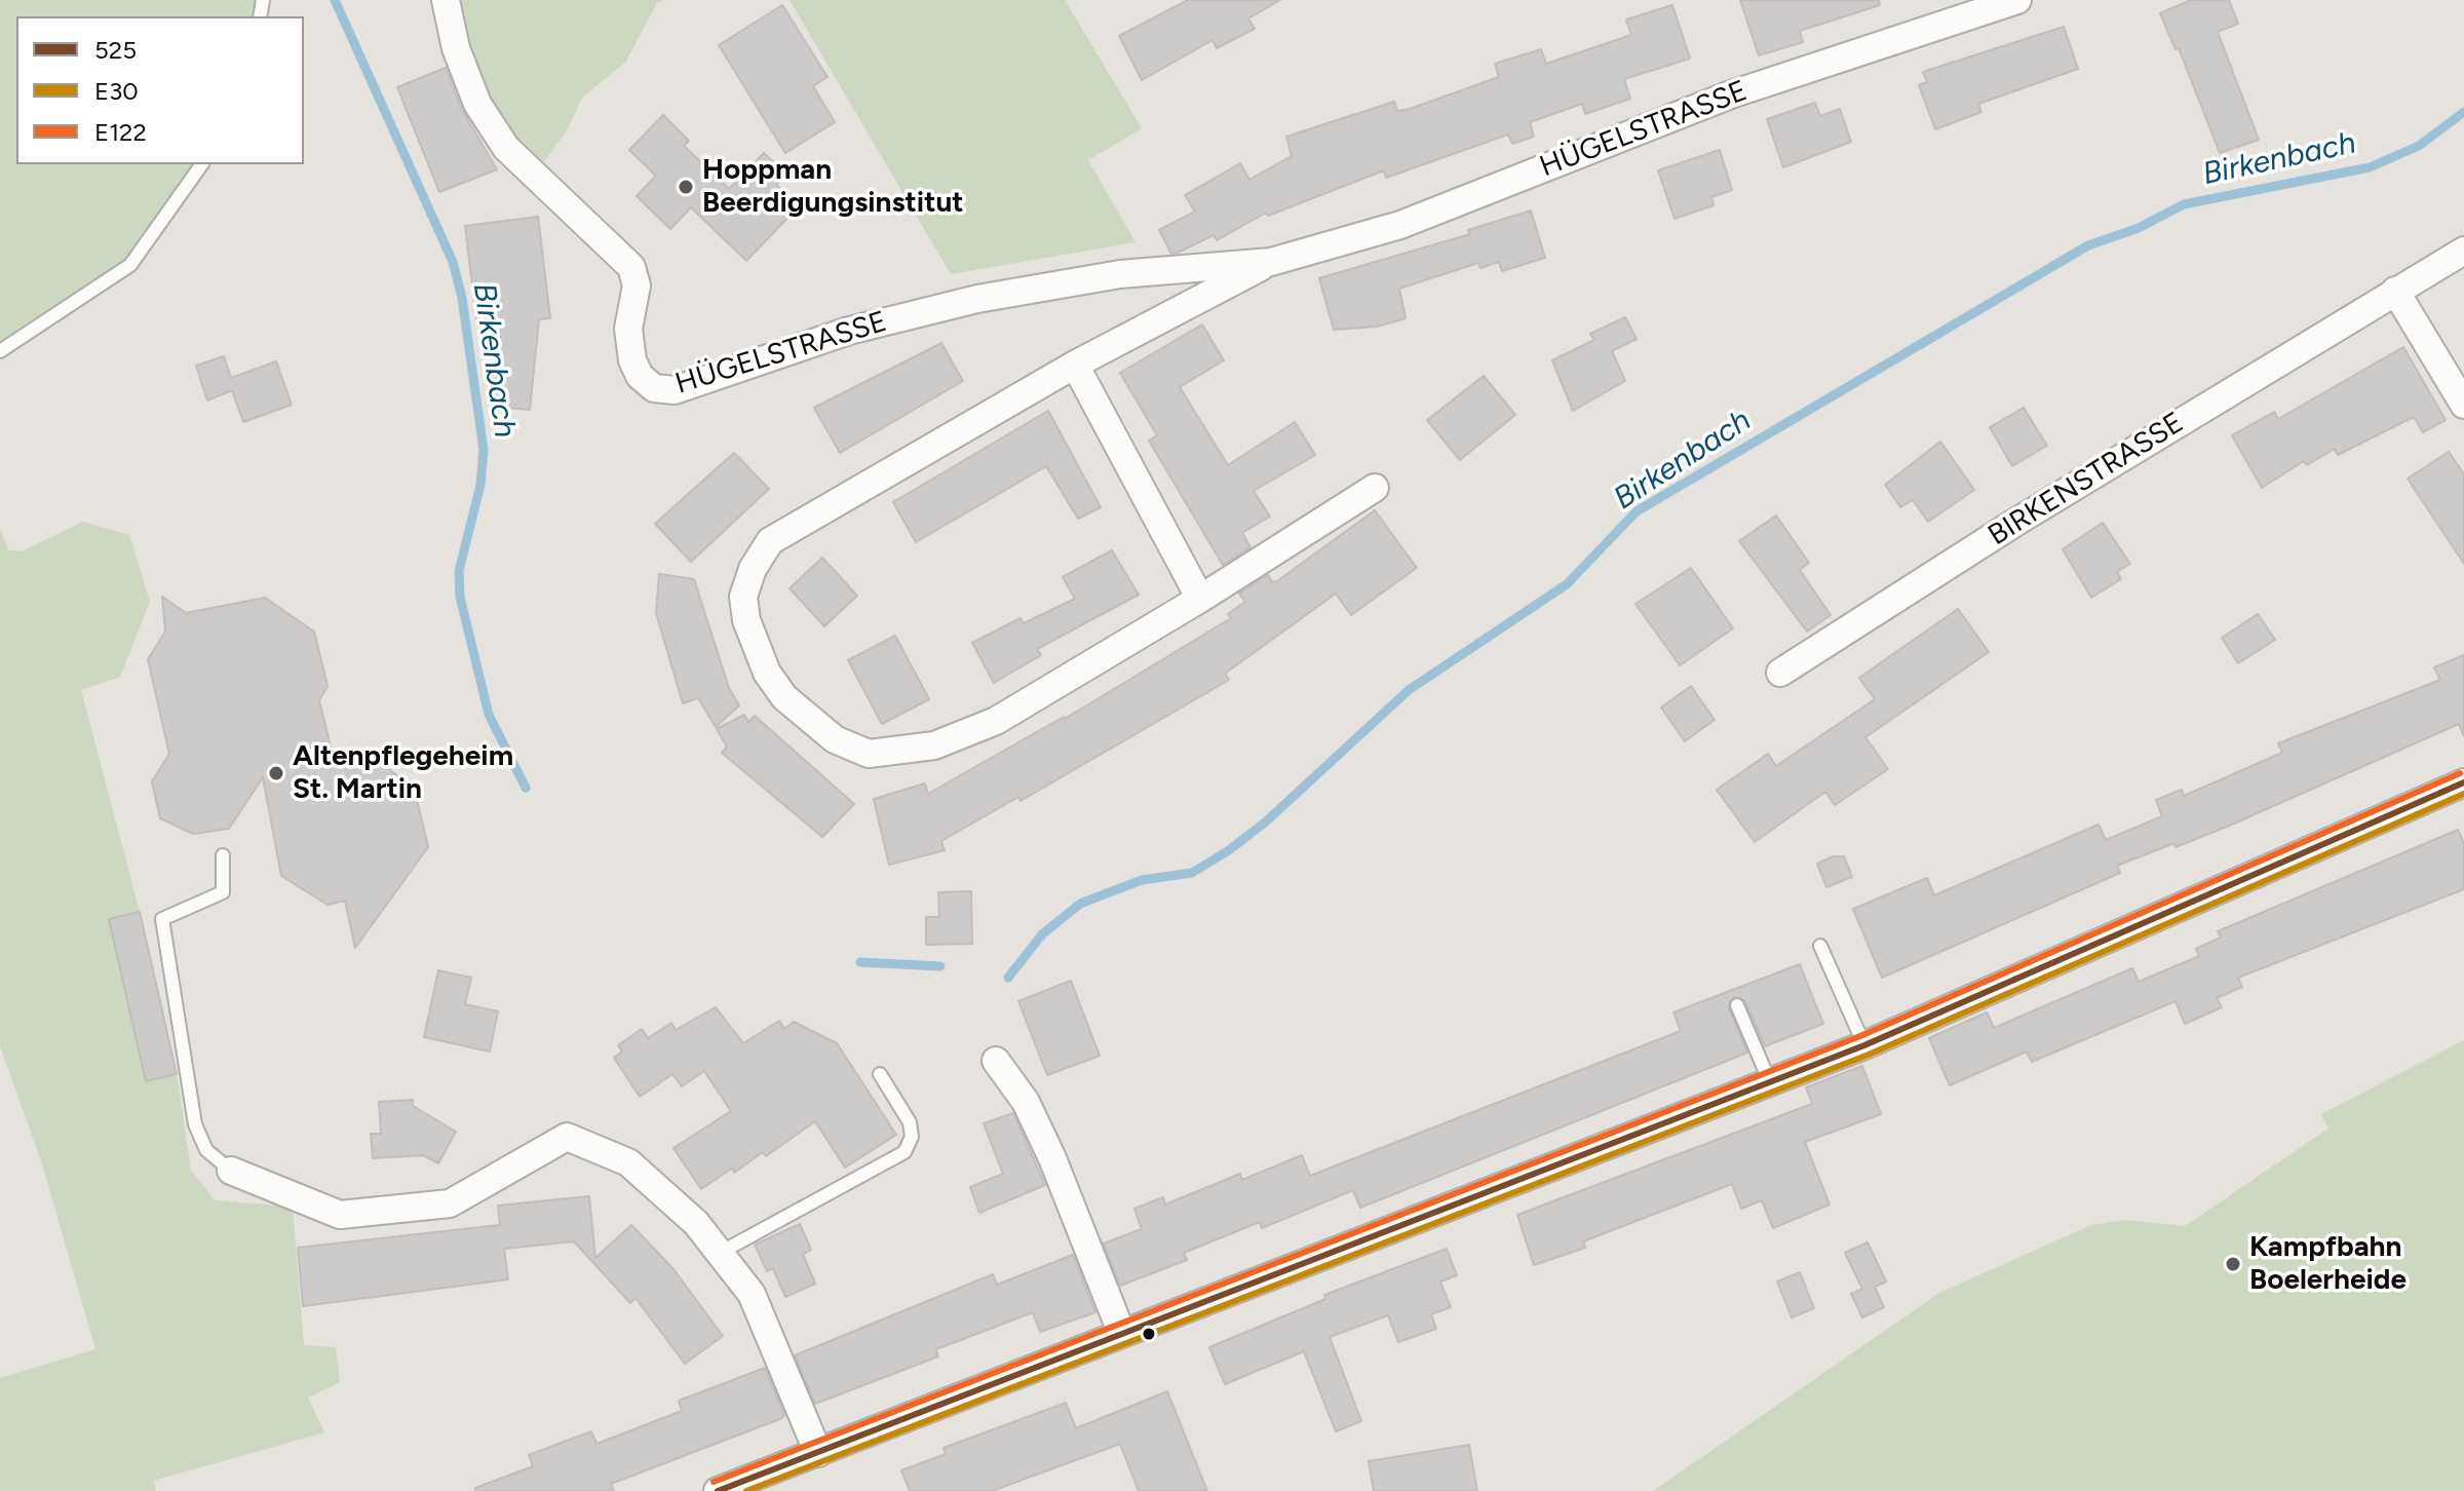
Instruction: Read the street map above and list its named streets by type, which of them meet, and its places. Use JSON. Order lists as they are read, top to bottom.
{
  "streets": {
    "street": ["HÜGELSTRASSE", "BIRKENSTRASSE"]
  },
  "water": ["Birkenbach"],
  "places": ["Hoppman Beerdigungsinstitut", "Altenpflegeheim St. Martin", "Kampfbahn Boelerheide"],
  "lines": ["transit line E122", "transit line 525", "transit line E30"],
  "legend": ["525", "E30", "E122"]
}
